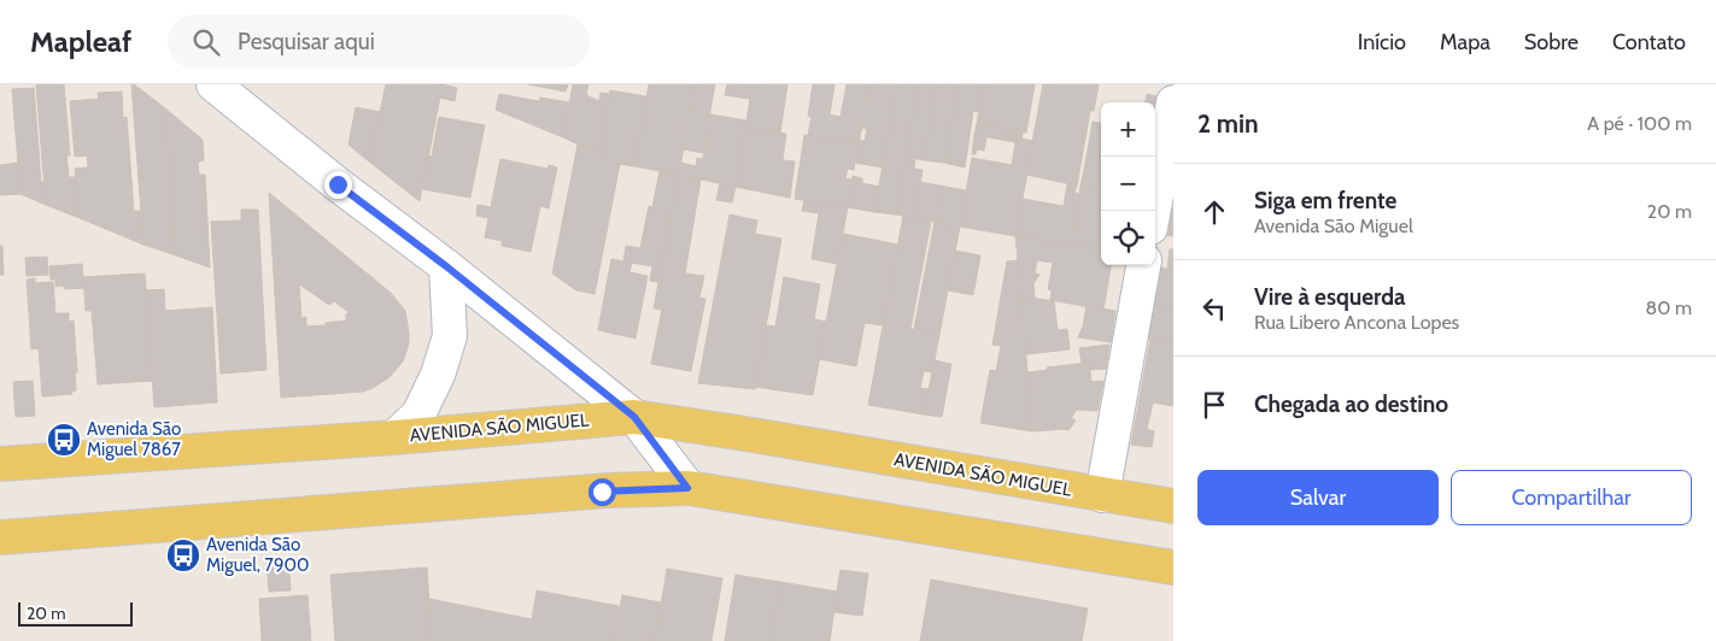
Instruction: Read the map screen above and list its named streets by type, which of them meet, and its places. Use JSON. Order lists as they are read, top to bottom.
{
  "streets": {
    "main road": ["AVENIDA SÃO MIGUEL"]
  },
  "places": {
    "bus stop": ["Avenida São Miguel 7867", "Avenida São Miguel, 7900"]
  },
  "scale_bar": "20 m",
  "page": {
    "header": "Mapleaf",
    "search": "Pesquisar aqui",
    "nav": [
      "Início",
      "Mapa",
      "Sobre",
      "Contato"
    ],
    "heading": ["2 min", "A pé · 100 m"],
    "map_buttons": ["+", "−"],
    "list": [
      ["Siga em frente", "Avenida São Miguel", "20 m"],
      ["Vire à esquerda", "Rua Libero Ancona Lopes", "80 m"],
      "Chegada ao destino"
    ],
    "buttons": ["Salvar", "Compartilhar"],
    "scale": "20 m"
  }
}
